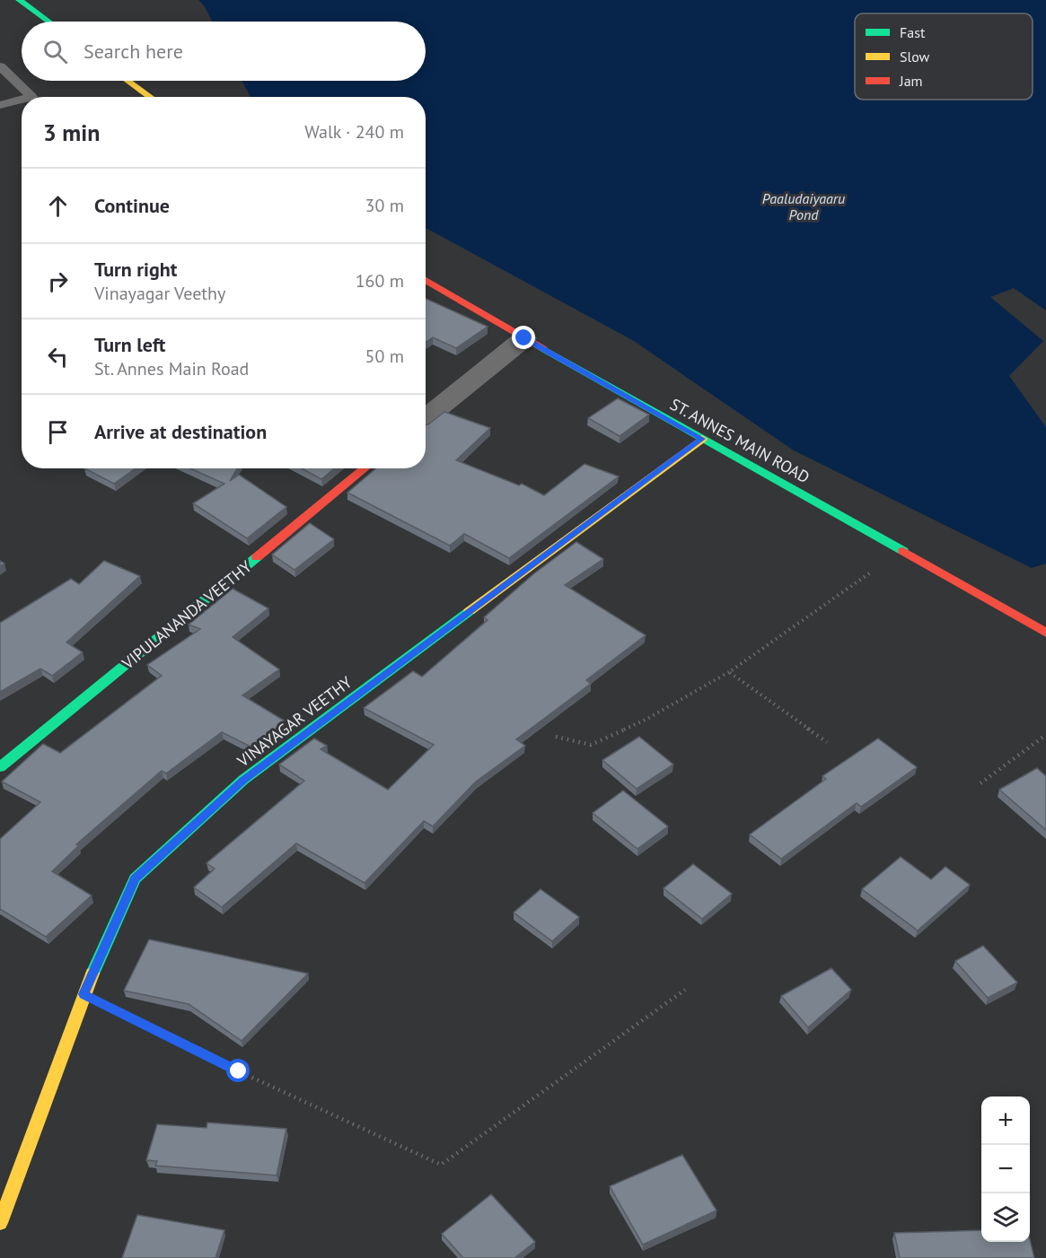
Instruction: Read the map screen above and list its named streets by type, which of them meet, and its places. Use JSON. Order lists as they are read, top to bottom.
{
  "streets": {
    "street": ["ST. ANNES MAIN ROAD", "VIPULANANDA VEETHY", "VINAYAGAR VEETHY"]
  },
  "crossings": [
    ["ST. ANNES MAIN ROAD", "VINAYAGAR VEETHY"]
  ],
  "water": ["Paaludaiyaaru Pond"],
  "legend": ["Fast", "Slow", "Jam"],
  "page": {
    "search": "Search here",
    "heading": ["3 min", "Walk · 240 m"],
    "list": [
      ["Continue", "30 m"],
      ["Turn right", "Vinayagar Veethy", "160 m"],
      ["Turn left", "St. Annes Main Road", "50 m"],
      "Arrive at destination"
    ],
    "map_buttons": ["+", "−"]
  }
}
